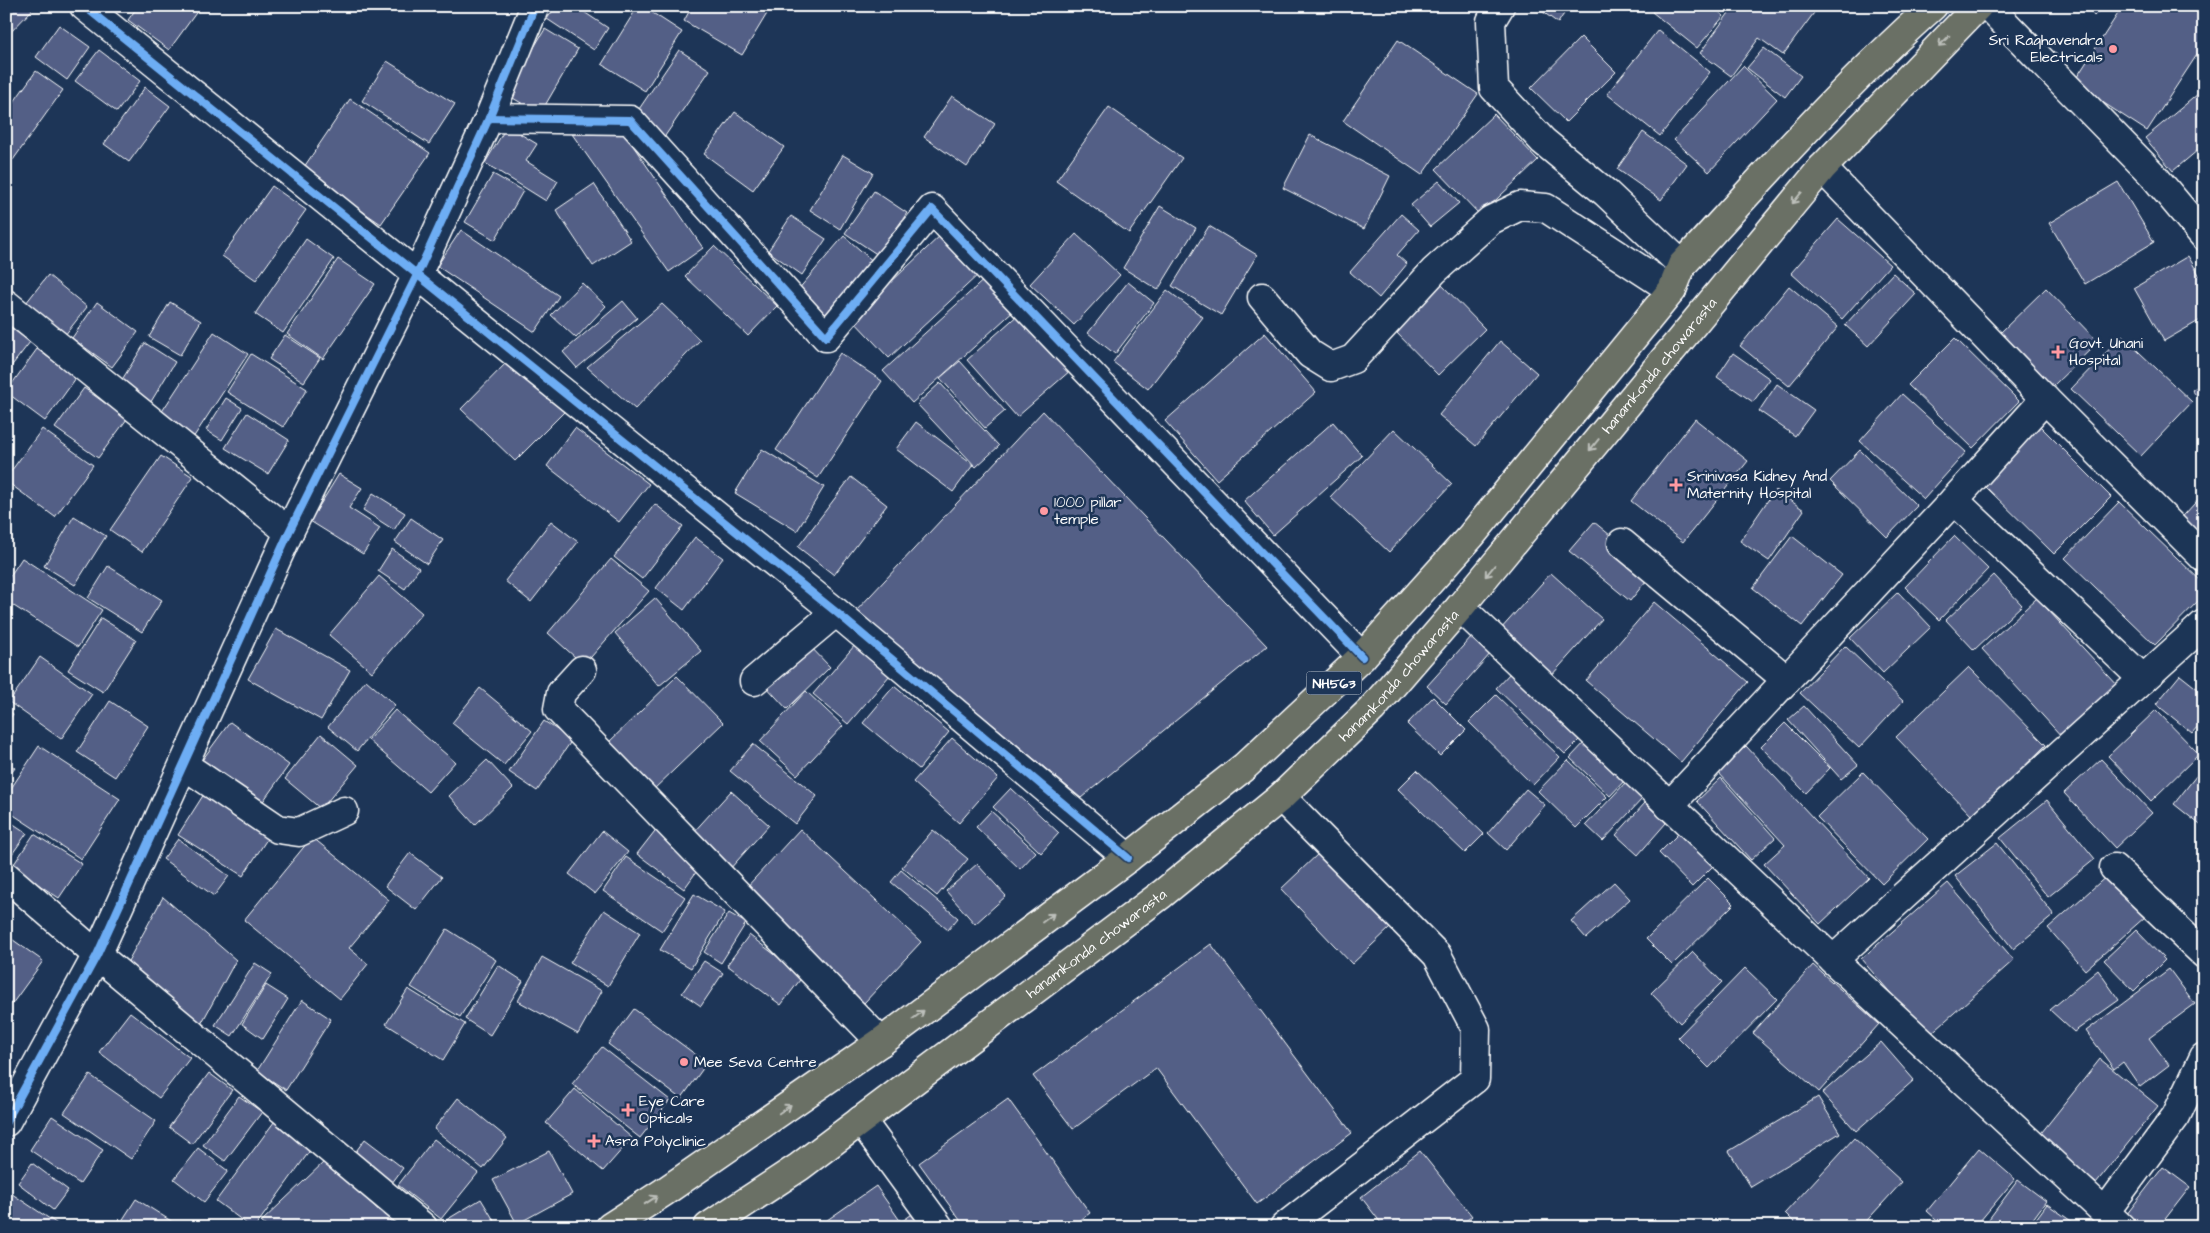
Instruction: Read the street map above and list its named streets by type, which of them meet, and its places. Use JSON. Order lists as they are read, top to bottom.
{
  "streets": {
    "highway": ["hanamkonda chowarasta", "NH563"]
  },
  "places": {
    "other": ["Sri Raghavendra Electricals", "1000 pillar temple", "Mee Seva Centre"],
    "health": [
      "Govt. Unani Hospital",
      "Srinivasa Kidney And Maternity Hospital",
      "Eye Care Opticals",
      "Asra Polyclinic"
    ]
  }
}
